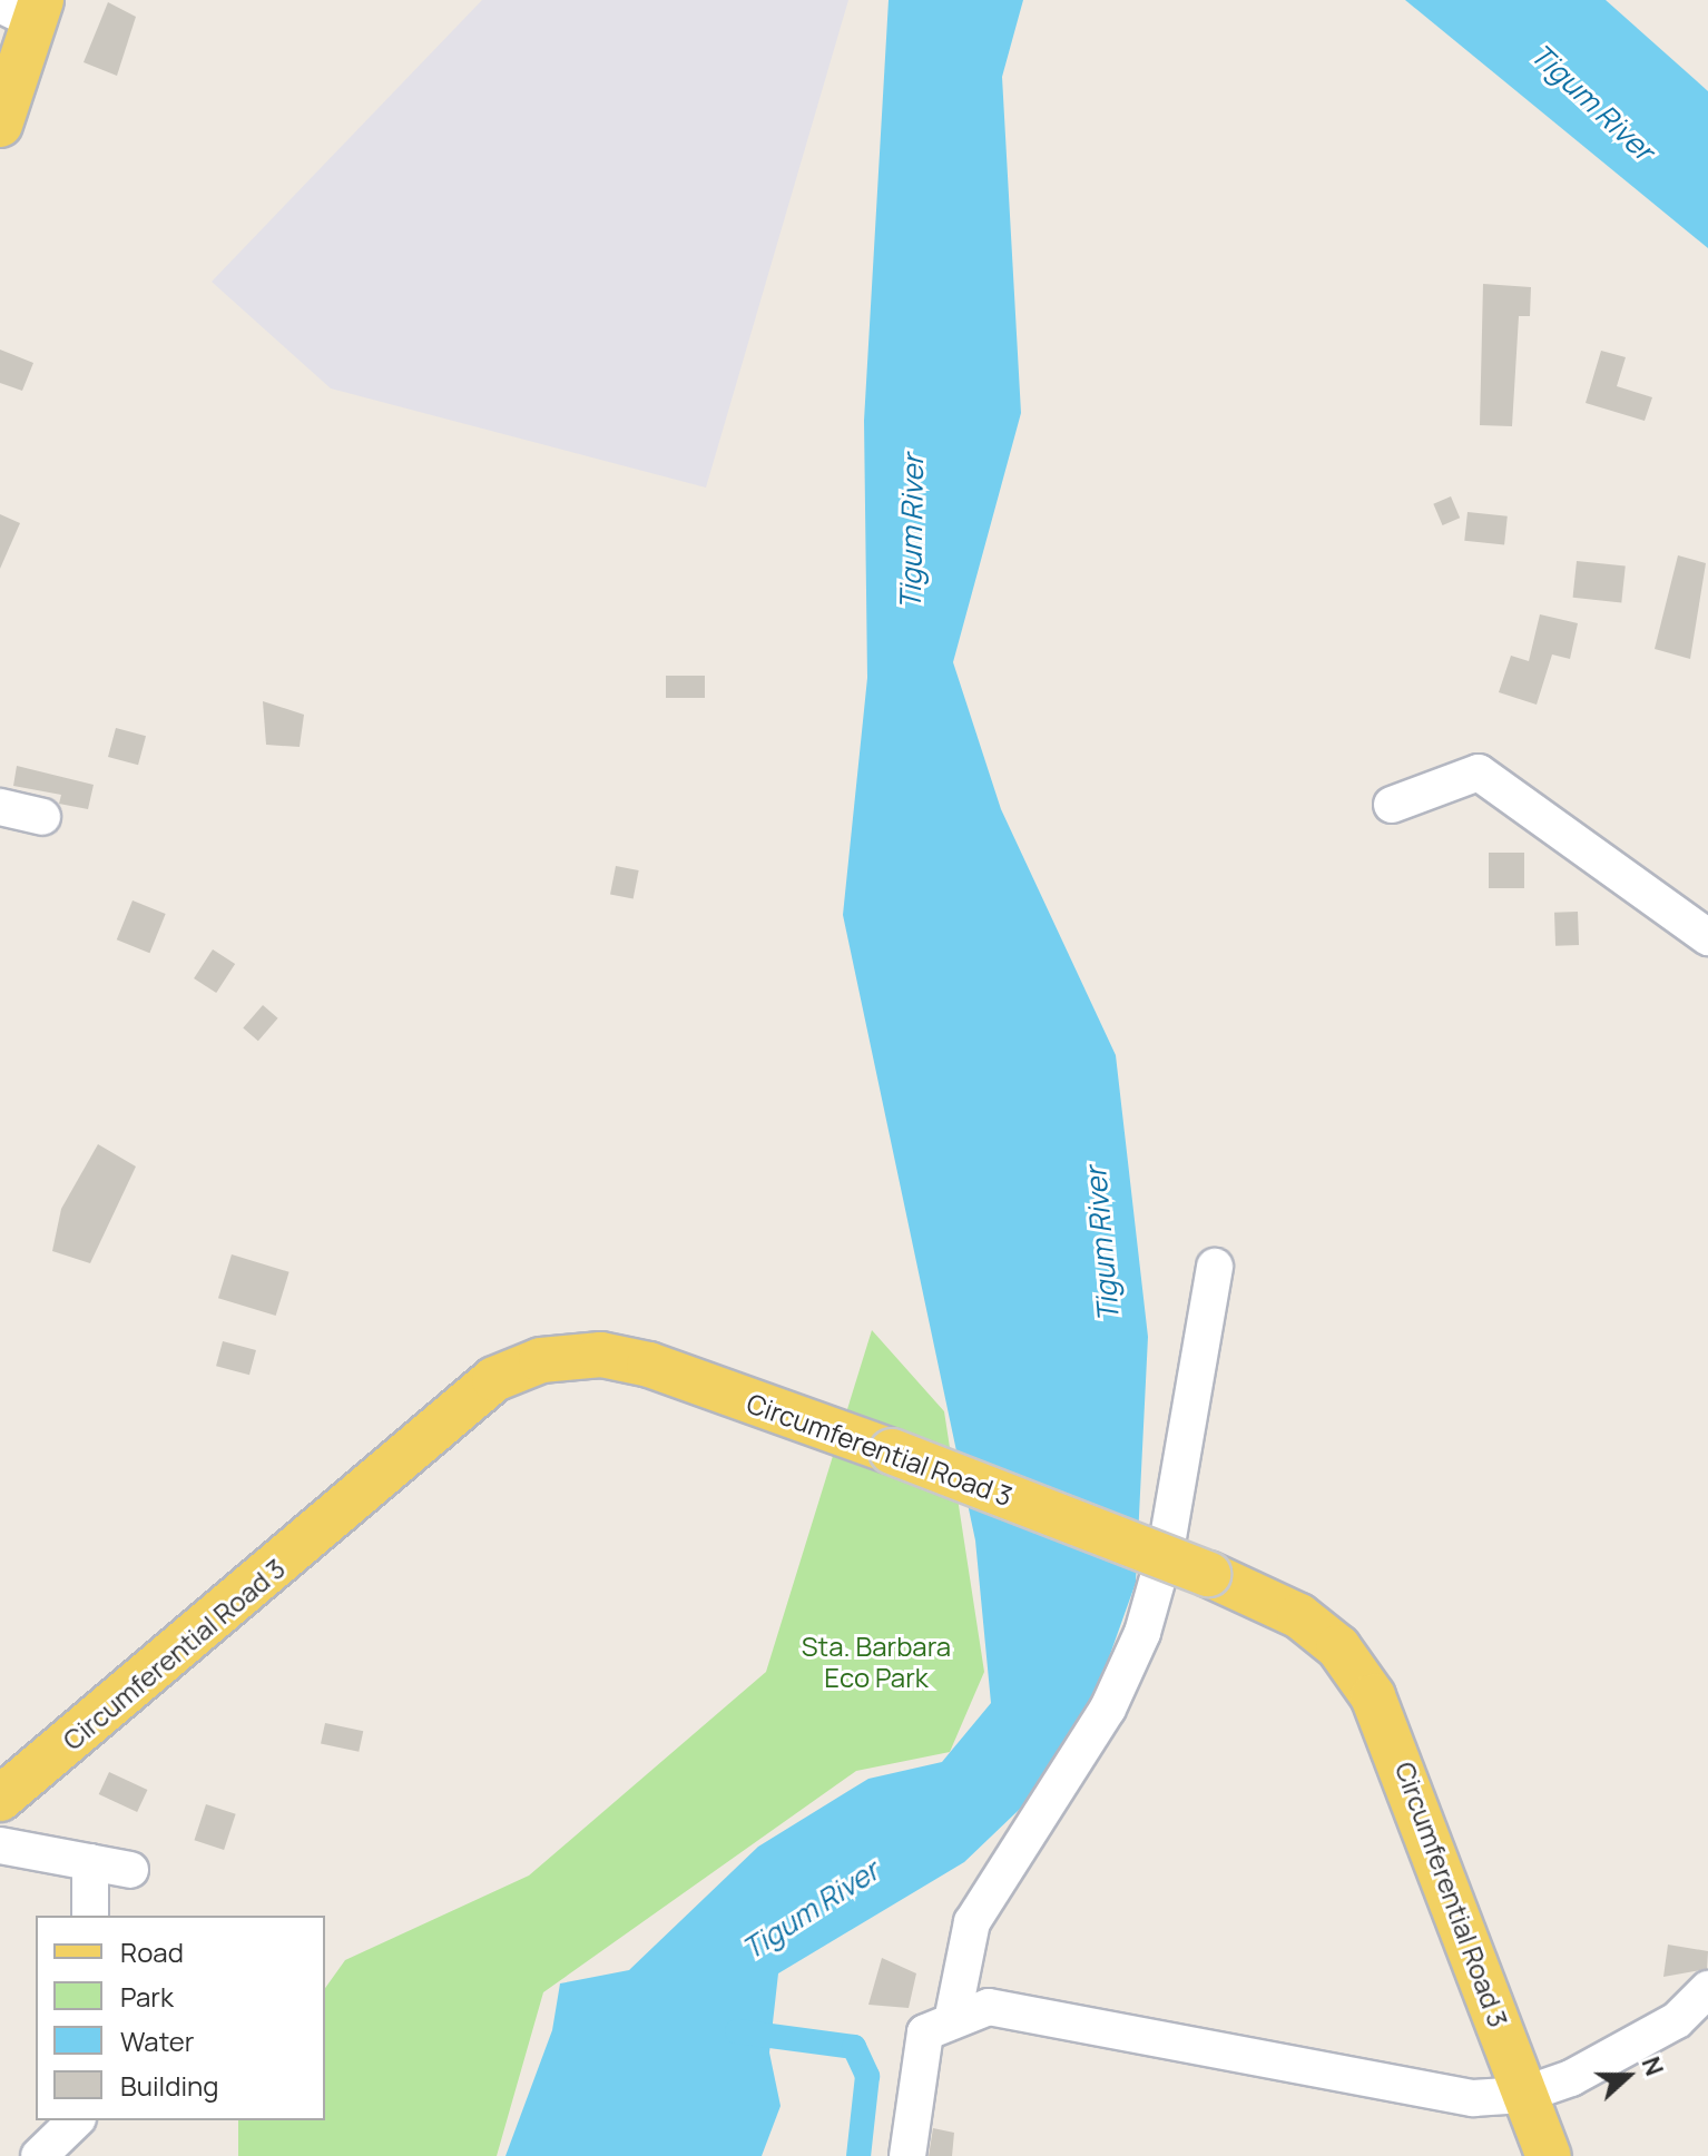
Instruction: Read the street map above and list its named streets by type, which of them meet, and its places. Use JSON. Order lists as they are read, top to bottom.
{
  "streets": {
    "main road": ["Circumferential Road 3"]
  },
  "water": ["Tigum River"],
  "parks": ["Sta. Barbara Eco Park"],
  "legend": [
    "Road",
    "Park",
    "Water",
    "Building"
  ],
  "north": "right"
}
